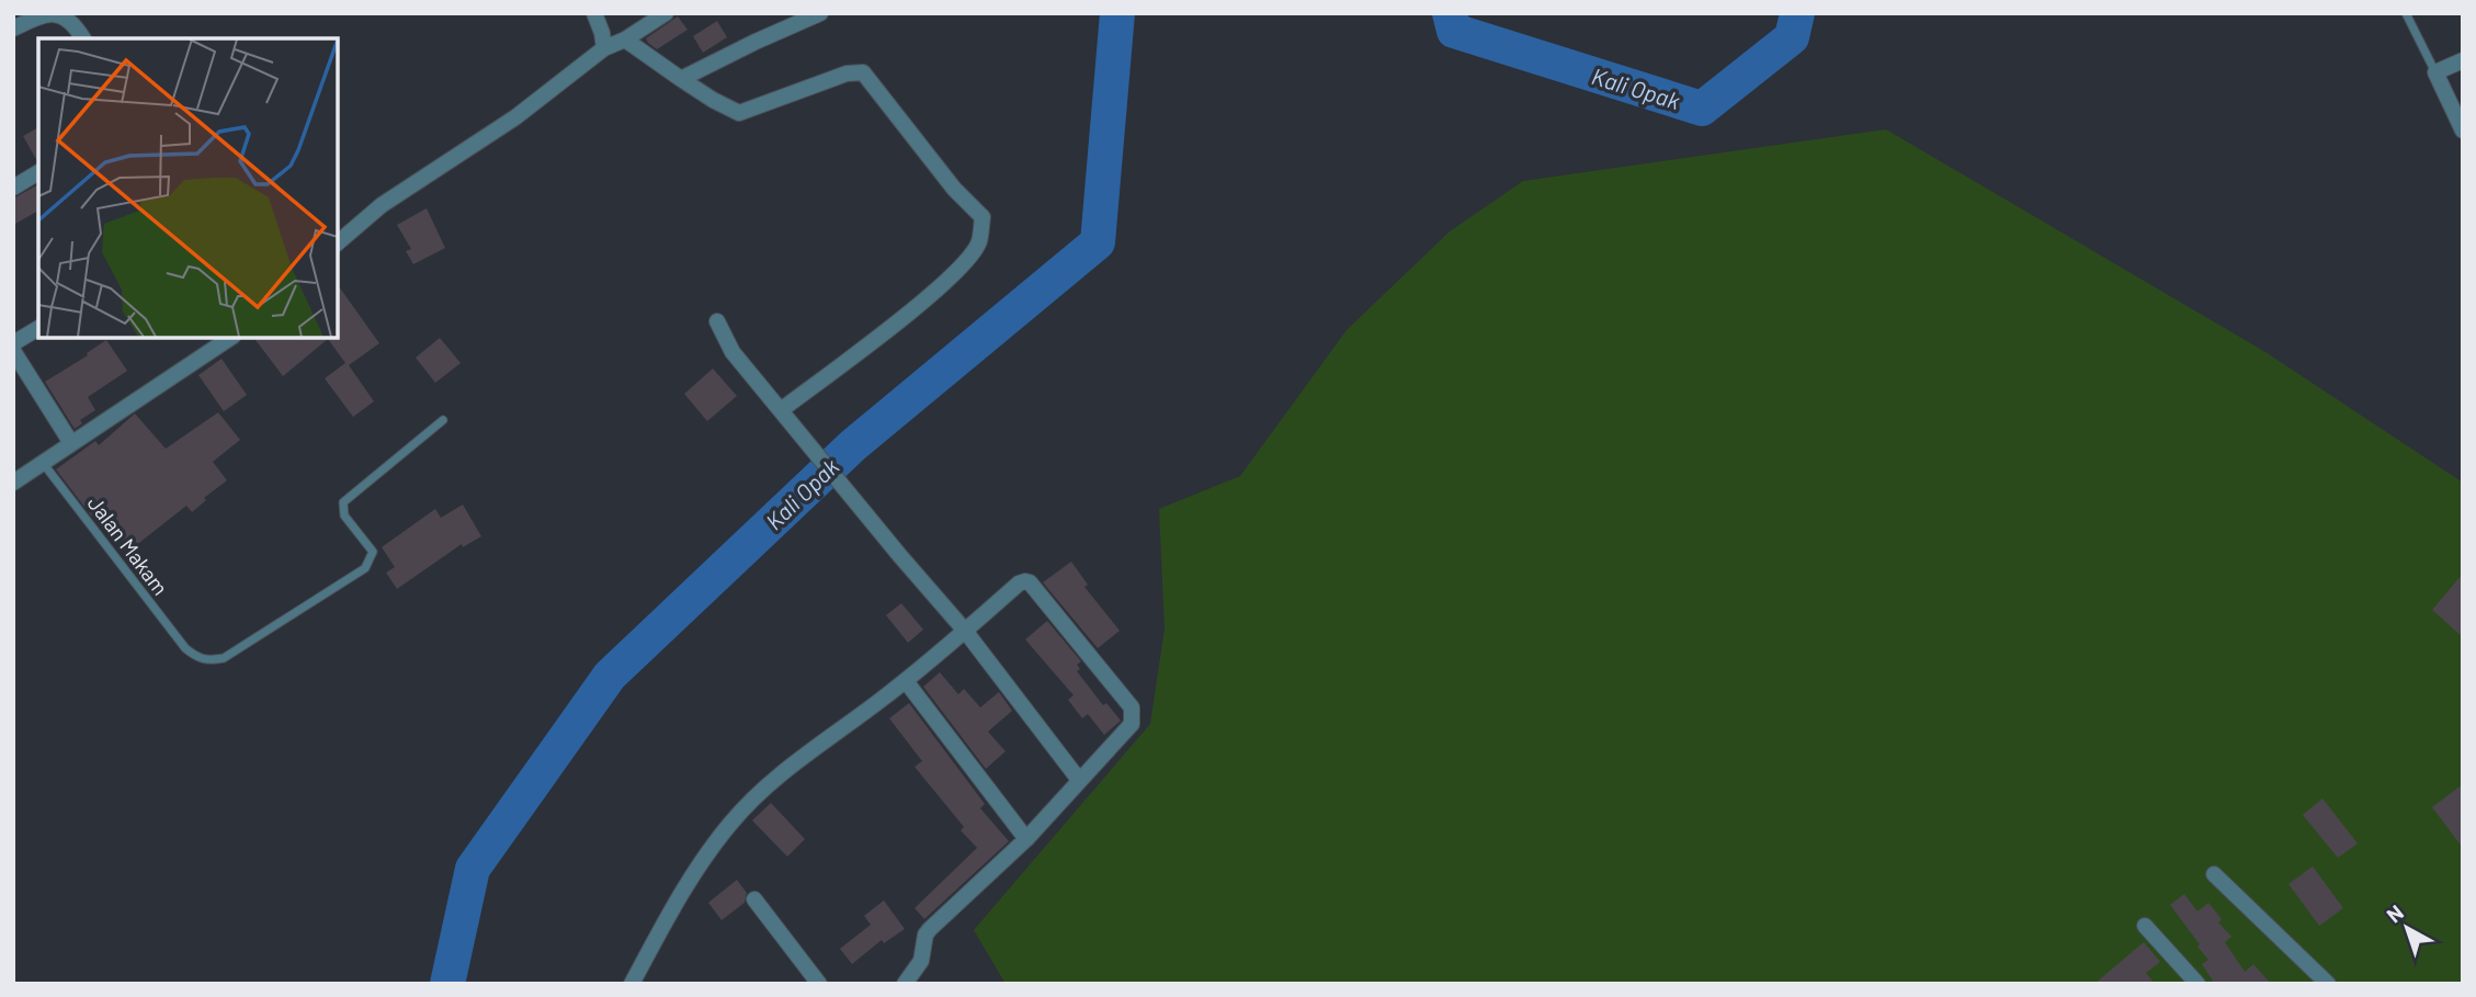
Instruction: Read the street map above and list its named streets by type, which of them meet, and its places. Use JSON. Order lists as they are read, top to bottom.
{
  "streets": {
    "lane": ["Jalan Makam"]
  },
  "water": ["Kali Opak"],
  "north": "top left"
}
